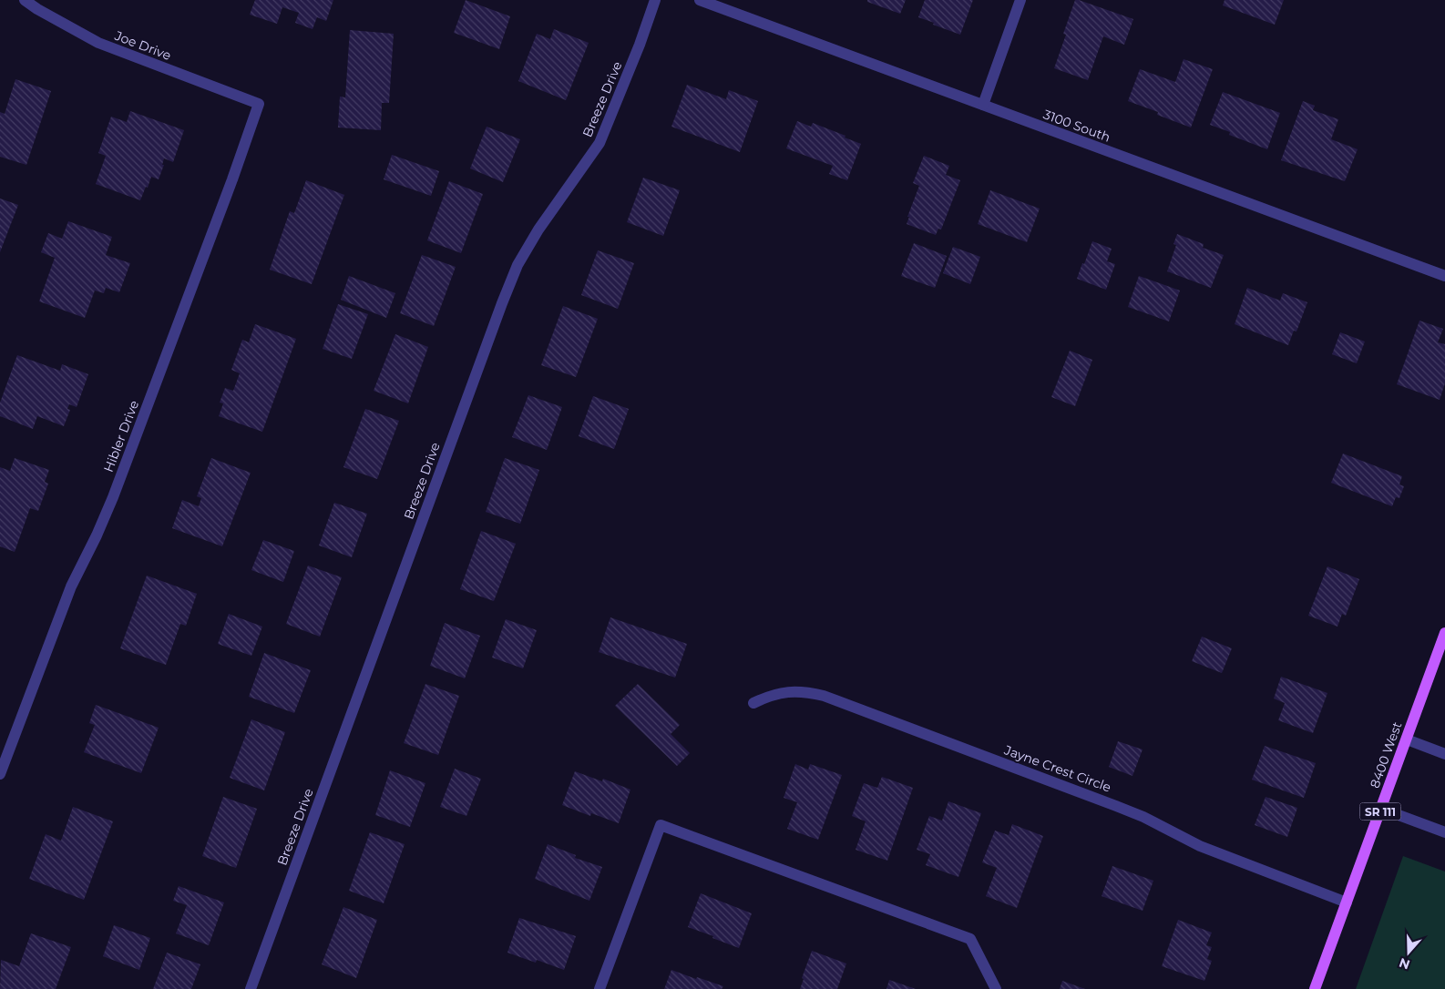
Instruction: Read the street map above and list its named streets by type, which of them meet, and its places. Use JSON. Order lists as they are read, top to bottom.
{
  "streets": {
    "main road": ["8400 West", "SR 111"],
    "street": [
      "Joe Drive",
      "Breeze Drive",
      "3100 South",
      "Hibler Drive",
      "Jayne Crest Circle"
    ]
  },
  "crossings": [
    ["Joe Drive", "Hibler Drive"],
    ["8400 West", "Jayne Crest Circle"]
  ],
  "north": "bottom"
}
